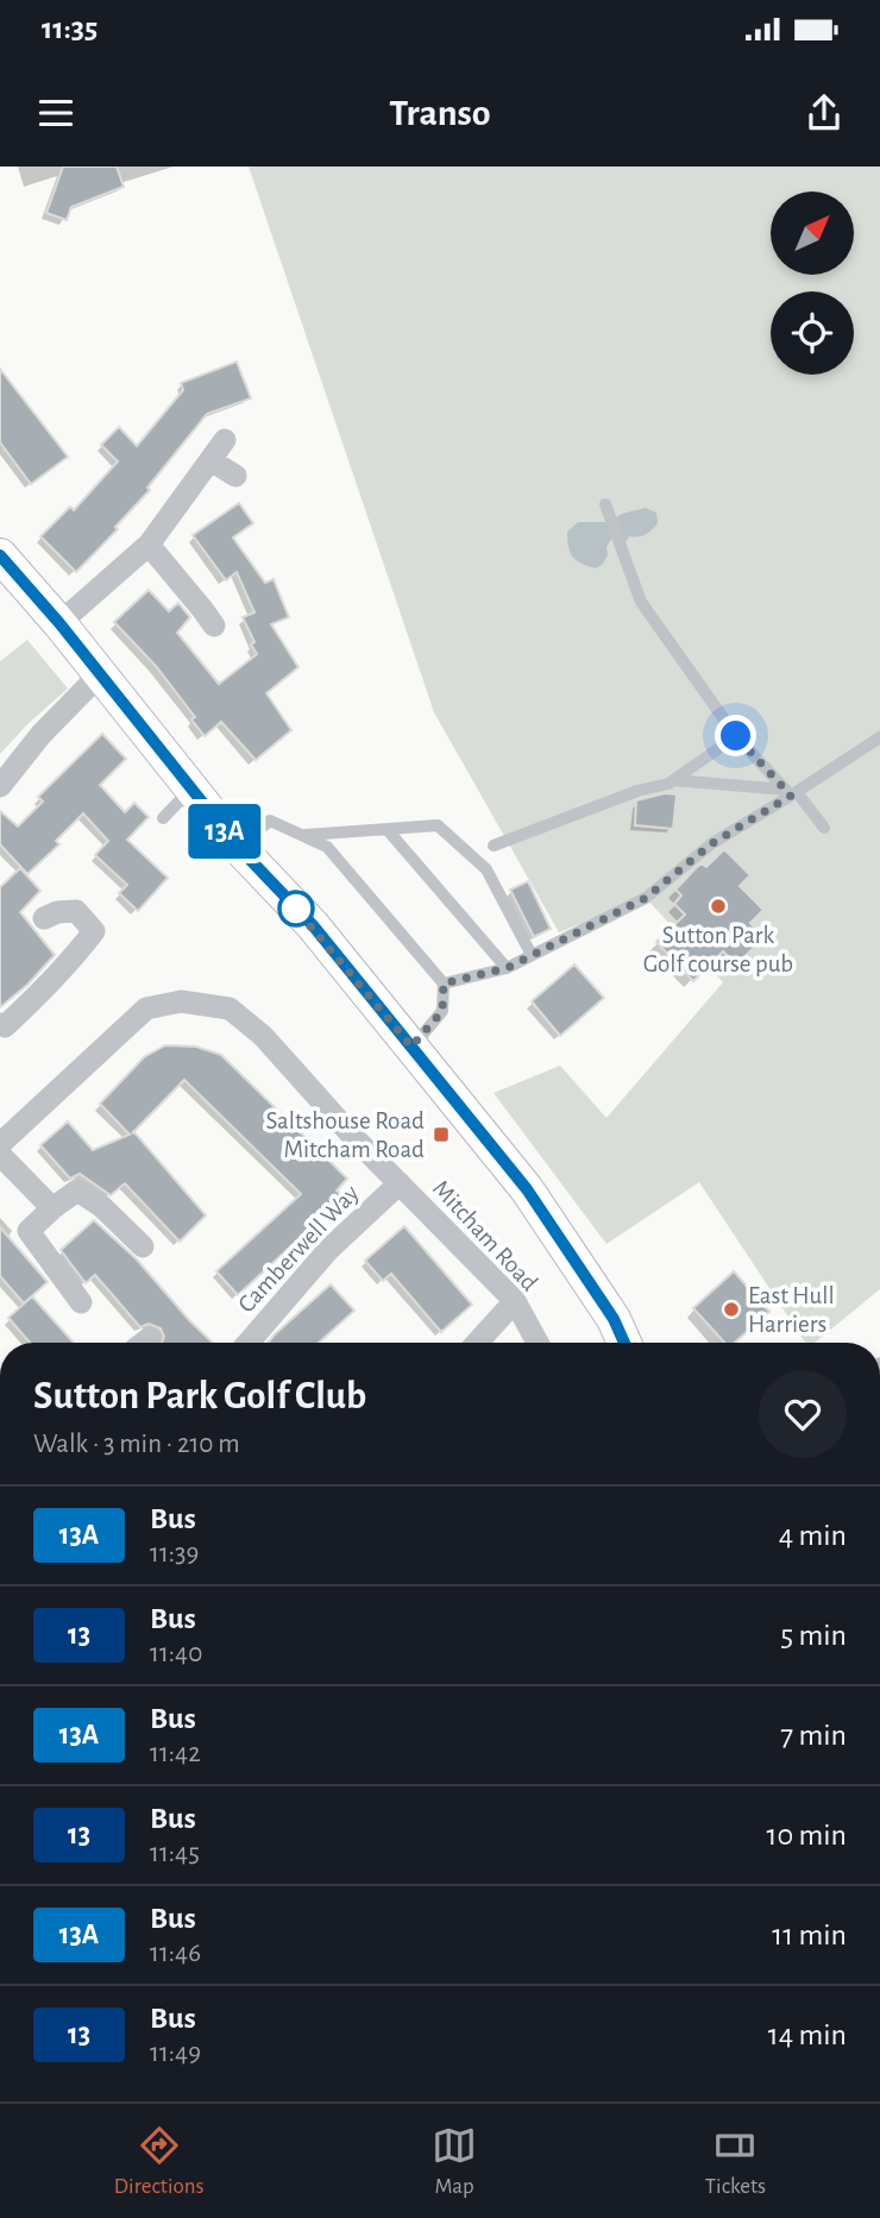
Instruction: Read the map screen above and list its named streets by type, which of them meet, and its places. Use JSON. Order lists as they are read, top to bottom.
{
  "streets": {
    "street": ["Mitcham Road", "Camberwell Way"]
  },
  "crossings": [
    ["Mitcham Road", "Camberwell Way"]
  ],
  "places": {
    "other": ["Sutton Park Golf course pub", "East Hull Harriers"],
    "transit": ["Saltshouse Road Mitcham Road"]
  },
  "lines": ["bus line 13A"],
  "north": "top right",
  "page": {
    "status": "11:35",
    "header": "Transo",
    "on_map": "13A",
    "heading": ["Sutton Park Golf Club", "Walk · 3 min · 210 m"],
    "list": [
      {
        "mark": "13A",
        "name": "Bus",
        "note": "11:39",
        "value": "4 min"
      },
      {
        "mark": "13",
        "name": "Bus",
        "note": "11:40",
        "value": "5 min"
      },
      {
        "mark": "13A",
        "name": "Bus",
        "note": "11:42",
        "value": "7 min"
      },
      {
        "mark": "13",
        "name": "Bus",
        "note": "11:45",
        "value": "10 min"
      },
      {
        "mark": "13A",
        "name": "Bus",
        "note": "11:46",
        "value": "11 min"
      },
      {
        "mark": "13",
        "name": "Bus",
        "note": "11:49",
        "value": "14 min"
      }
    ],
    "tabs": ["Directions", "Map", "Tickets"]
  }
}
